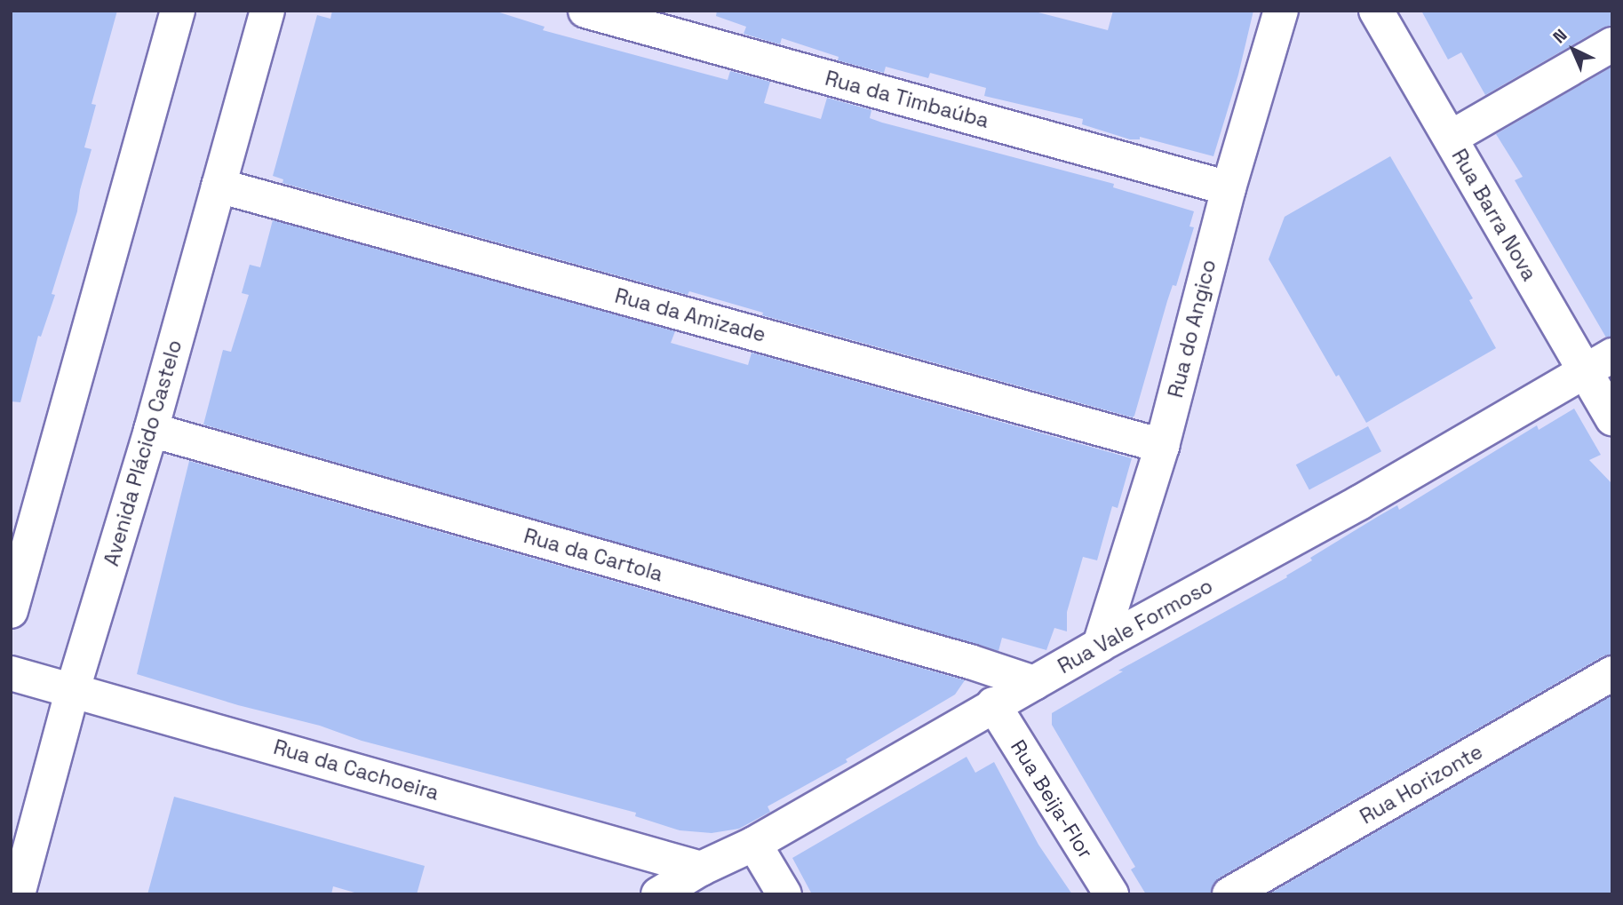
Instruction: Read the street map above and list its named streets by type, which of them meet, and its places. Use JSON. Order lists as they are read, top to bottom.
{
  "streets": {
    "street": [
      "Rua da Timbaúba",
      "Rua Barra Nova",
      "Rua da Amizade",
      "Rua do Angico",
      "Avenida Plácido Castelo",
      "Rua da Cartola",
      "Rua Vale Formoso",
      "Rua da Cachoeira",
      "Rua Horizonte",
      "Rua Beija-Flor"
    ]
  },
  "crossings": [
    ["Rua da Timbaúba", "Rua do Angico"],
    ["Rua Barra Nova", "Rua Vale Formoso"],
    ["Rua da Amizade", "Rua do Angico"],
    ["Rua da Amizade", "Avenida Plácido Castelo"],
    ["Rua do Angico", "Rua Vale Formoso"],
    ["Avenida Plácido Castelo", "Rua da Cartola"],
    ["Avenida Plácido Castelo", "Rua da Cachoeira"],
    ["Rua da Cartola", "Rua Vale Formoso"],
    ["Rua Vale Formoso", "Rua da Cachoeira"],
    ["Rua Vale Formoso", "Rua Beija-Flor"]
  ],
  "north": "top left"
}
